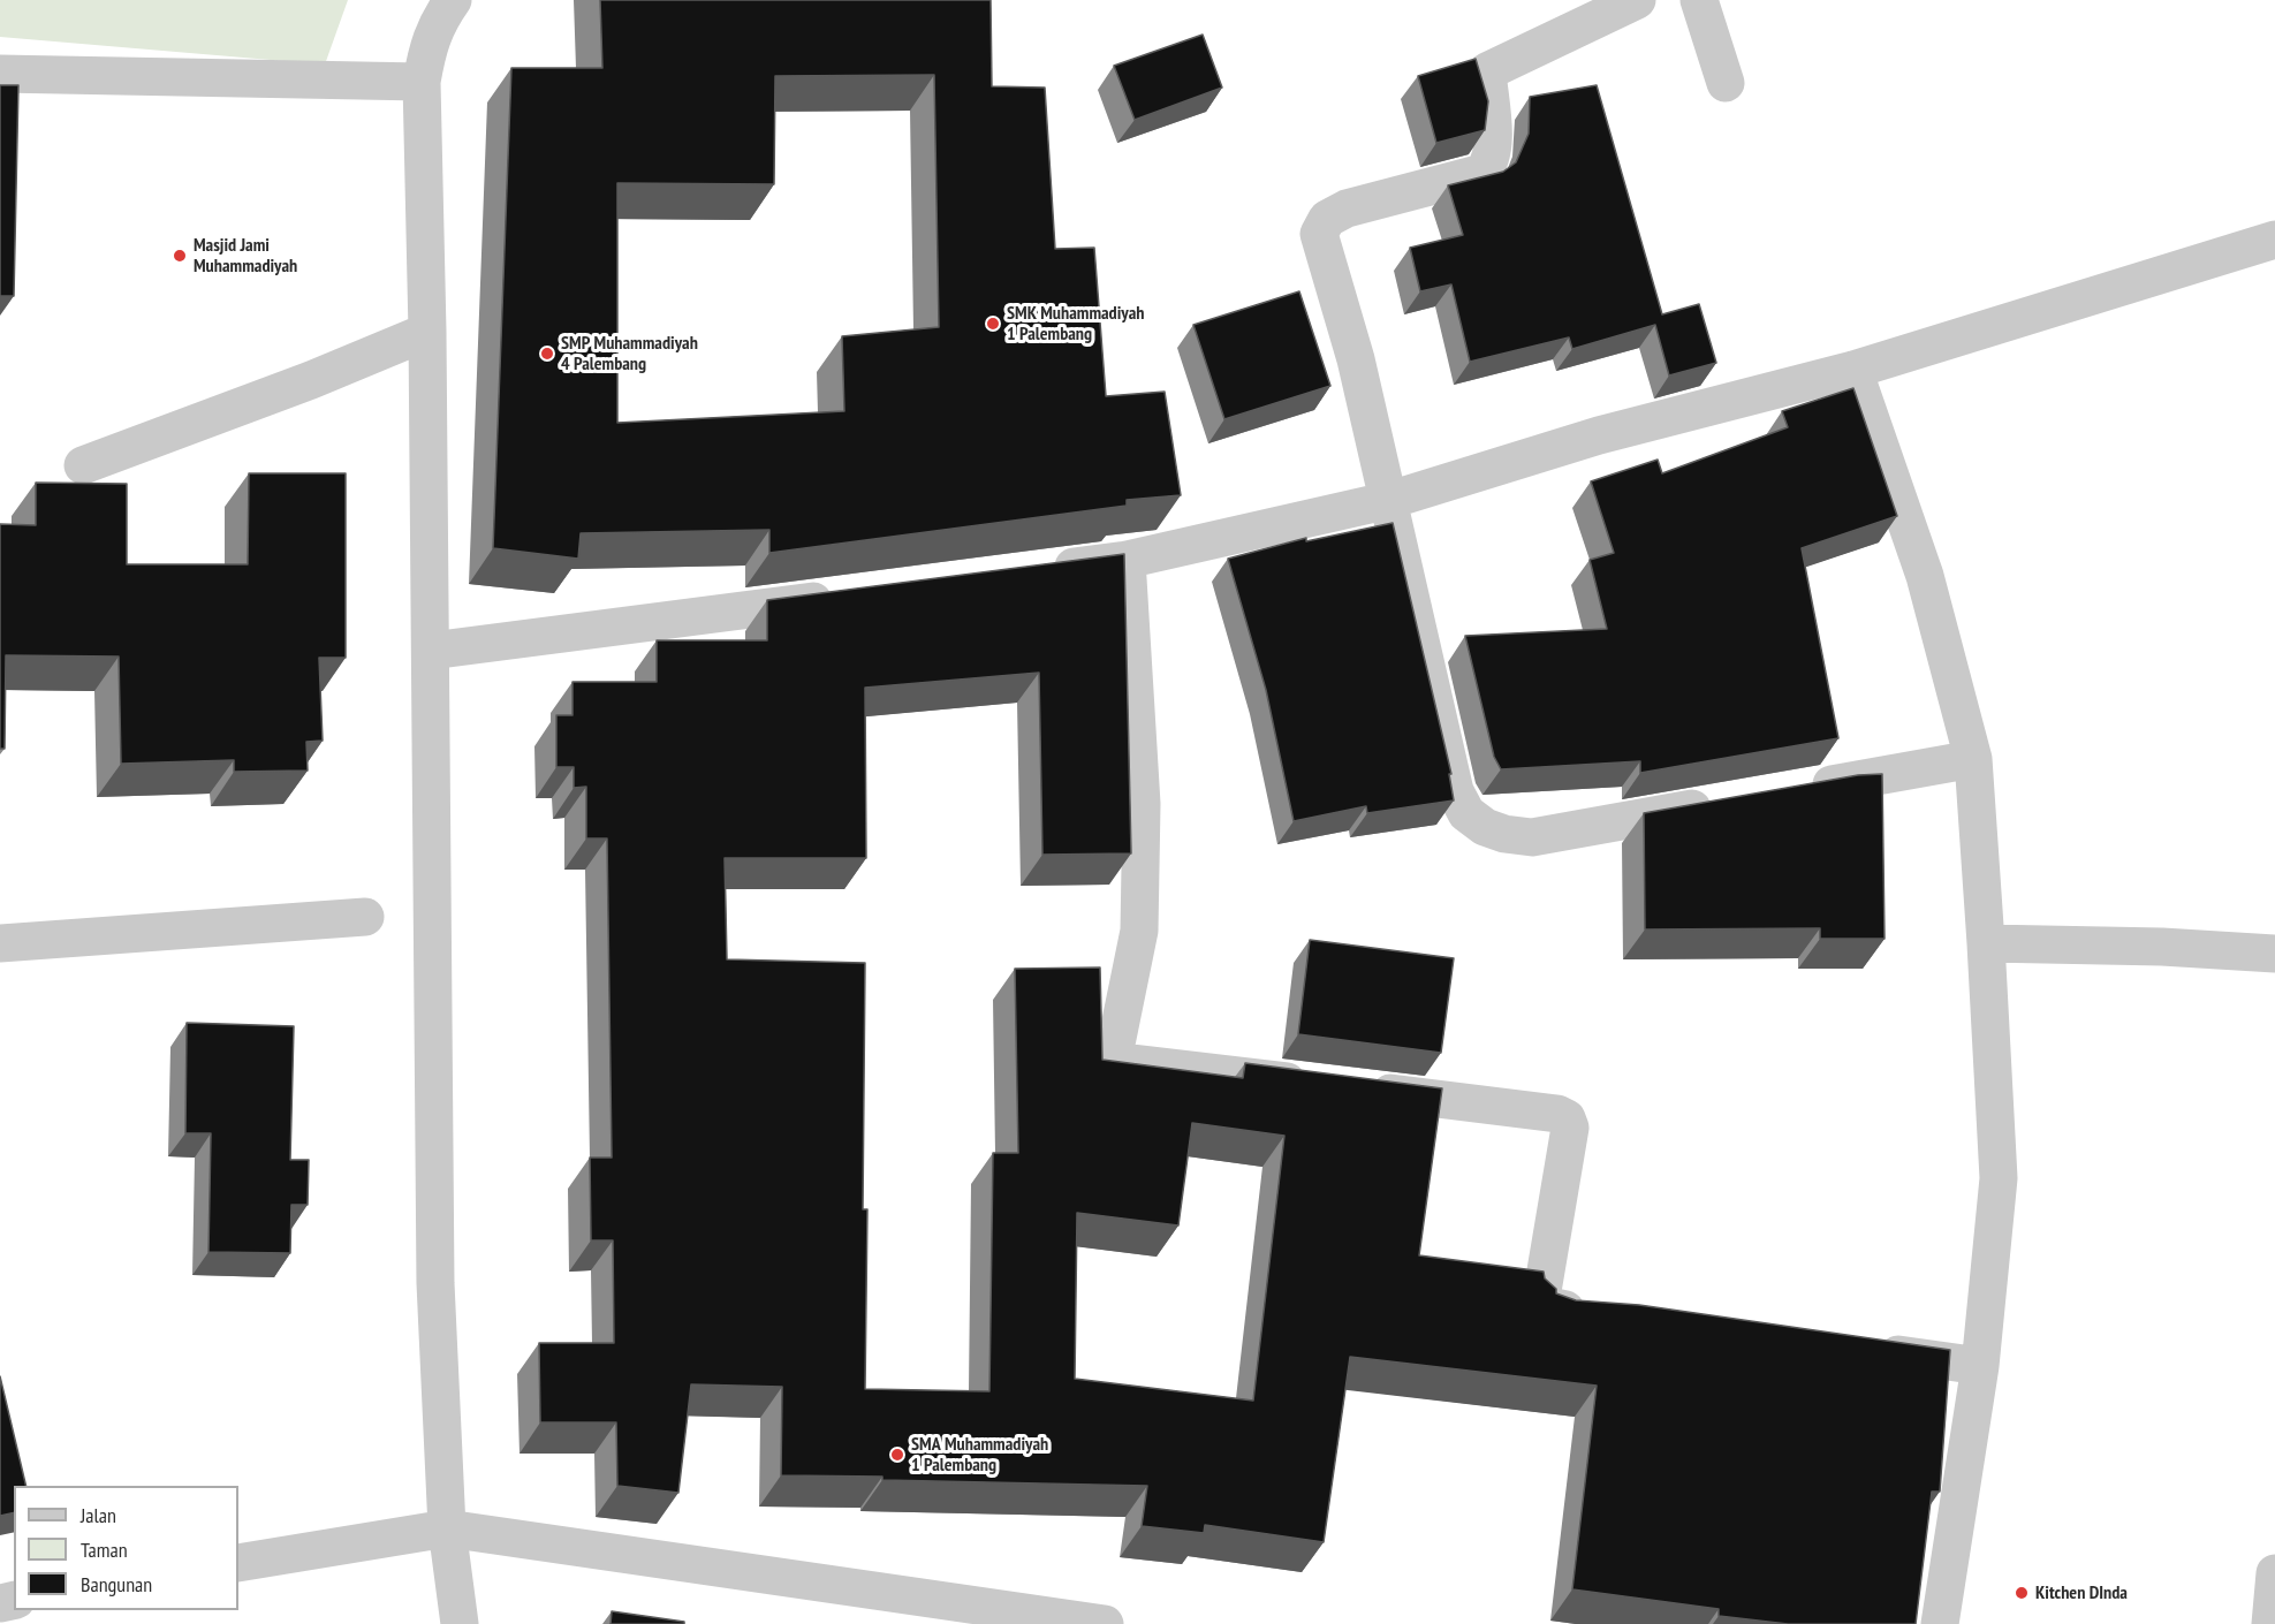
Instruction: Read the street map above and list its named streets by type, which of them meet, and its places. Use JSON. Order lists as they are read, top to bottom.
{
  "places": [
    "Masjid Jami Muhammadiyah",
    "SMK Muhammadiyah 1 Palembang",
    "SMP Muhammadiyah 4 Palembang",
    "SMA Muhammadiyah 1 Palembang",
    "Kitchen DInda"
  ],
  "legend": ["Jalan", "Taman", "Bangunan"]
}
